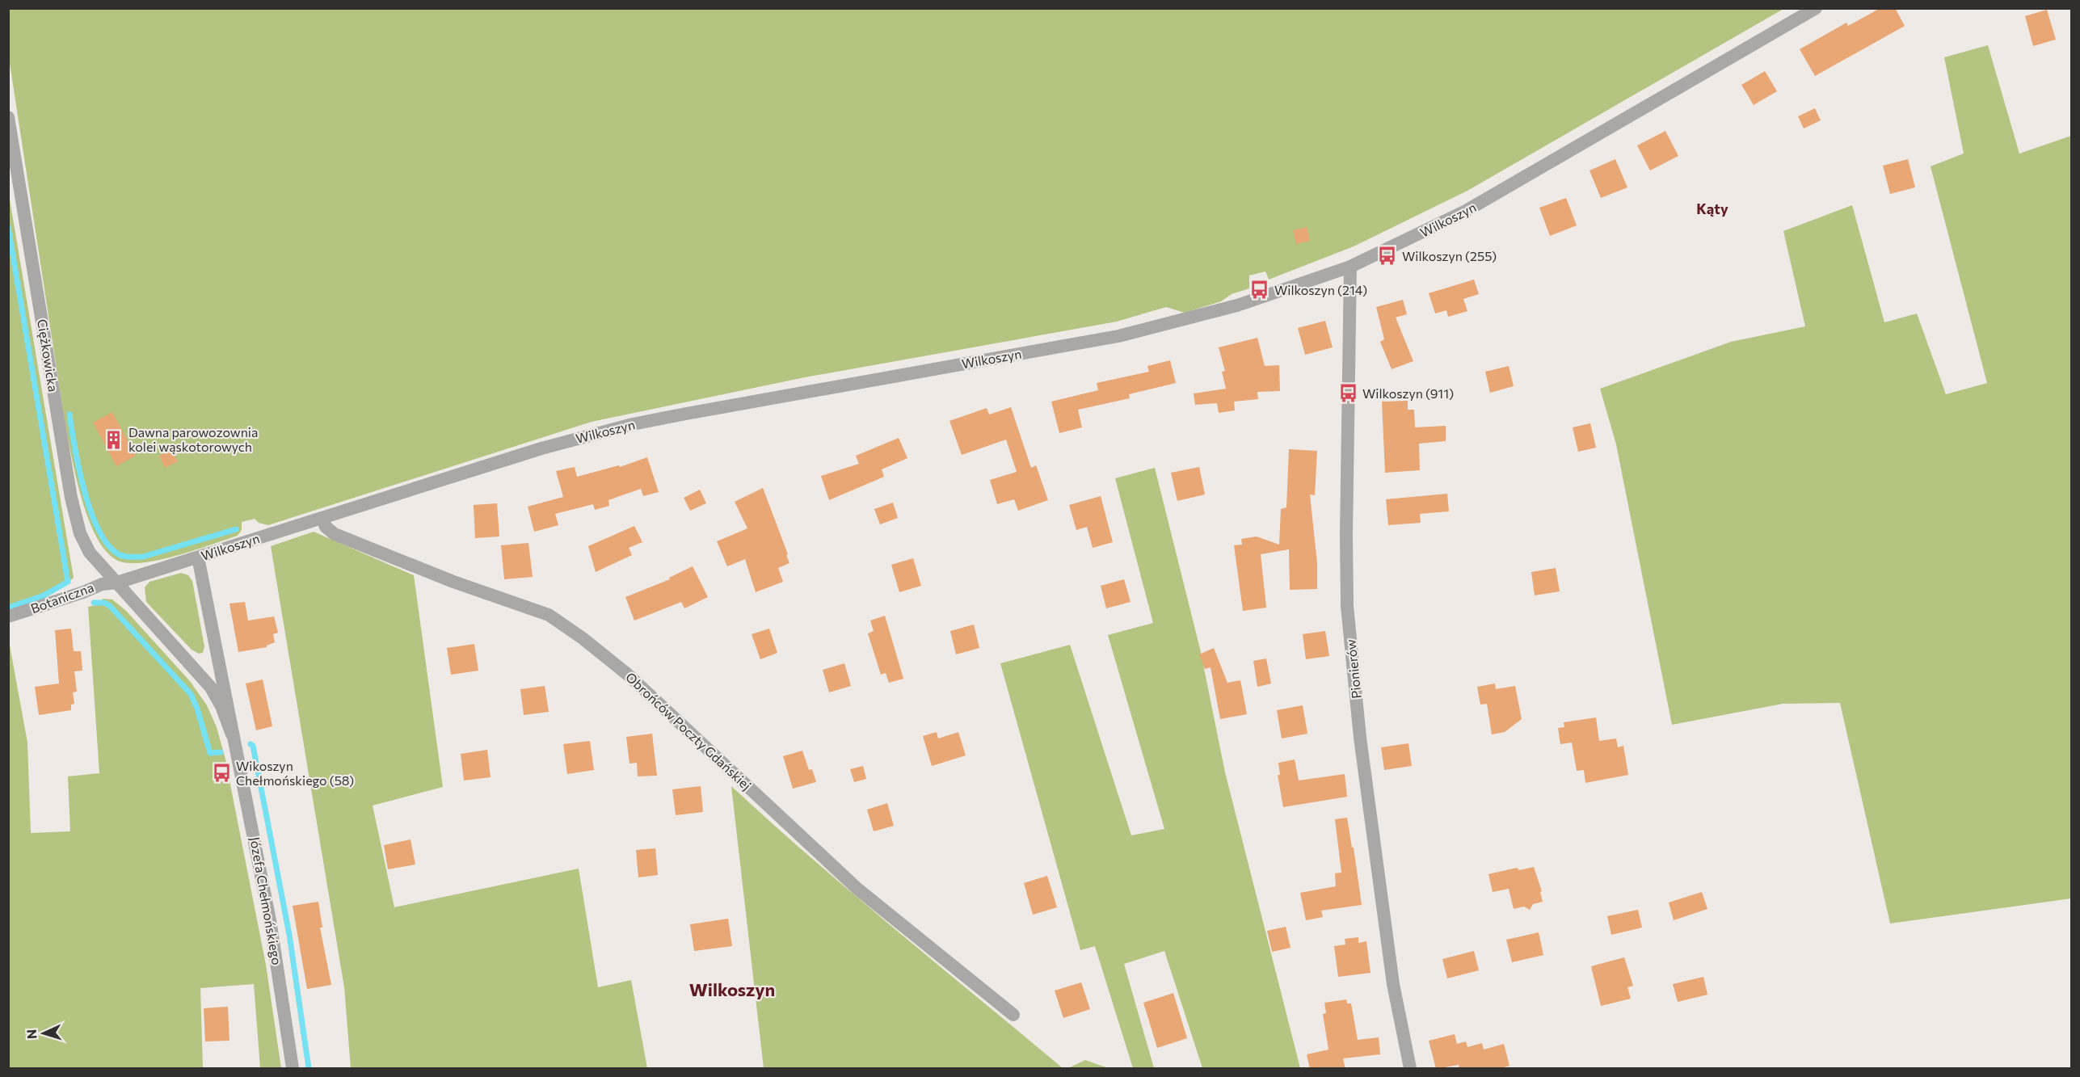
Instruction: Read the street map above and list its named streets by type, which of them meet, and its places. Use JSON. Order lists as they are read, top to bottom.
{
  "streets": {
    "street": [
      "Wilkoszyn",
      "Ciężkowicka",
      "Botaniczna",
      "Pionierów",
      "Obrońców Poczty Gdańskiej",
      "Józefa Chełmońskiego"
    ]
  },
  "crossings": [
    ["Wilkoszyn", "Ciężkowicka"],
    ["Wilkoszyn", "Botaniczna"],
    ["Wilkoszyn", "Pionierów"],
    ["Wilkoszyn", "Obrońców Poczty Gdańskiej"],
    ["Wilkoszyn", "Józefa Chełmońskiego"],
    ["Ciężkowicka", "Botaniczna"],
    ["Ciężkowicka", "Józefa Chełmońskiego"],
    ["Botaniczna", "Józefa Chełmońskiego"]
  ],
  "districts": ["Kąty", "Wilkoszyn"],
  "places": {
    "bus stop": [
      "Wilkoszyn (255)",
      "Wilkoszyn (214)",
      "Wilkoszyn (911)",
      "Wikoszyn Chełmońskiego (58)"
    ],
    "building": ["Dawna parowozownia kolei wąskotorowych"]
  },
  "north": "left"
}
